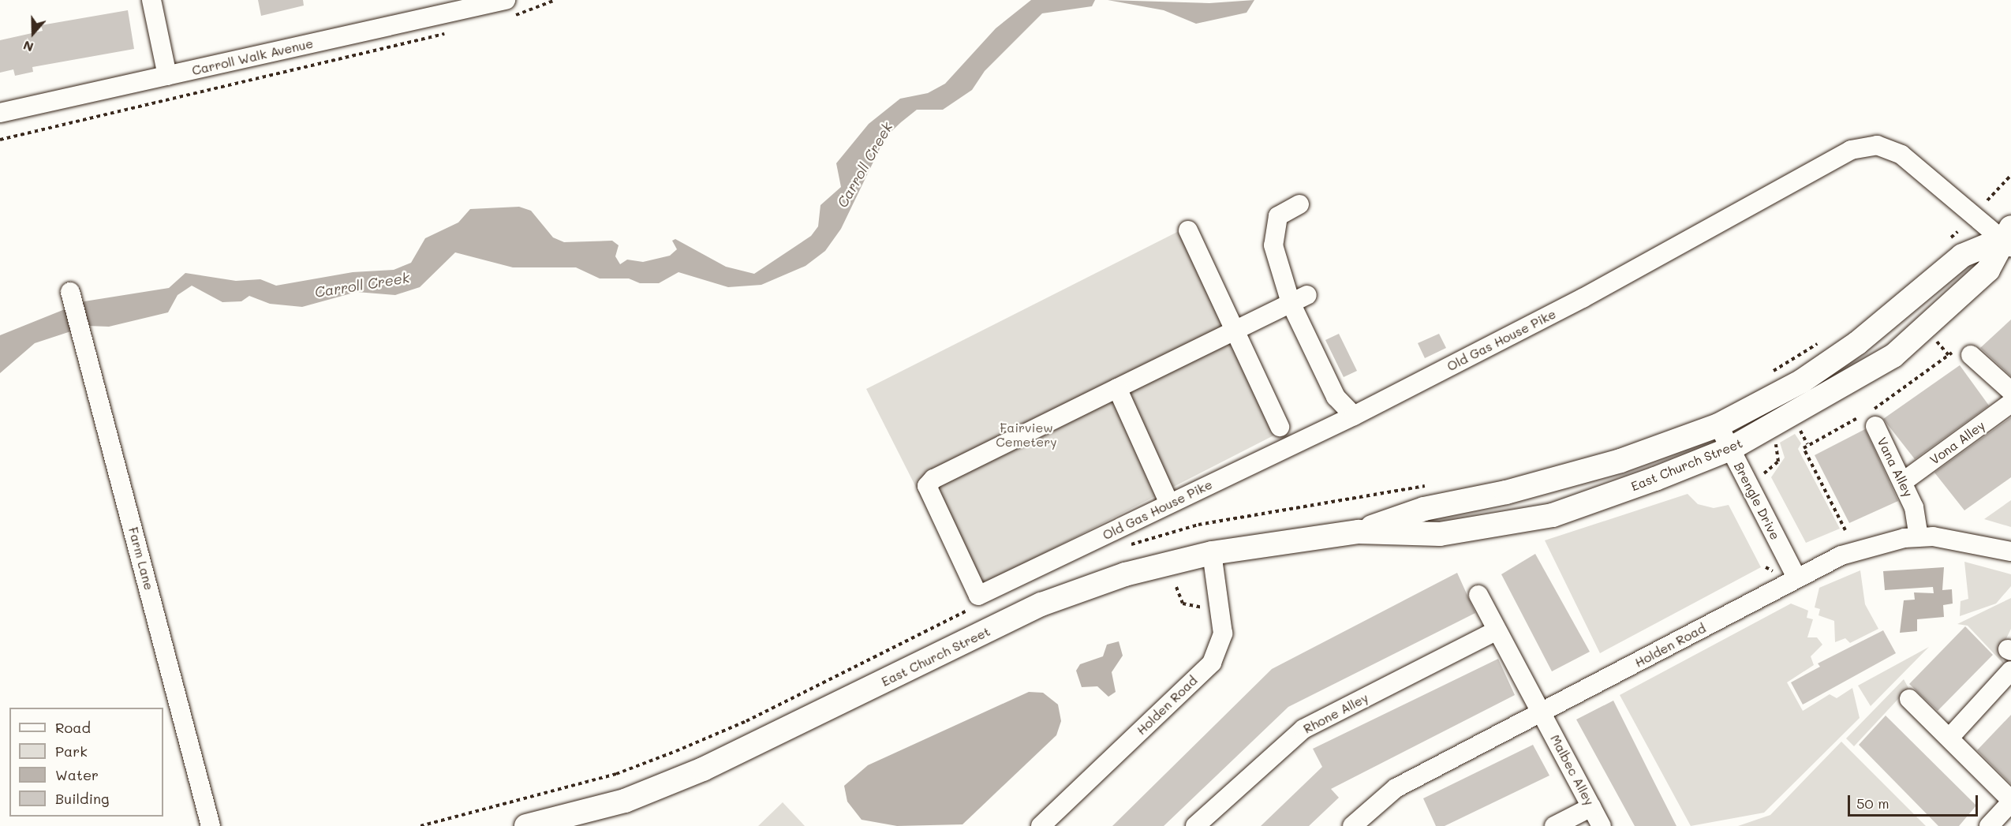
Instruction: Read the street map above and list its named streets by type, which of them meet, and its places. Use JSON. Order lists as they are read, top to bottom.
{
  "streets": {
    "main road": ["East Church Street"],
    "street": [
      "Carroll Walk Avenue",
      "Old Gas House Pike",
      "Vona Alley",
      "Vana Alley",
      "Brengle Drive",
      "Farm Lane",
      "Holden Road",
      "Rhone Alley",
      "Malbec Alley"
    ]
  },
  "crossings": [
    ["Old Gas House Pike", "East Church Street"],
    ["Vona Alley", "Vana Alley"],
    ["East Church Street", "Brengle Drive"],
    ["East Church Street", "Holden Road"],
    ["Vana Alley", "Holden Road"],
    ["Brengle Drive", "Holden Road"],
    ["Holden Road", "Malbec Alley"]
  ],
  "water": ["Carroll Creek"],
  "parks": ["Fairview Cemetery"],
  "legend": [
    "Road",
    "Park",
    "Water",
    "Building"
  ],
  "scale_bar": "50 m",
  "north": "bottom"
}
